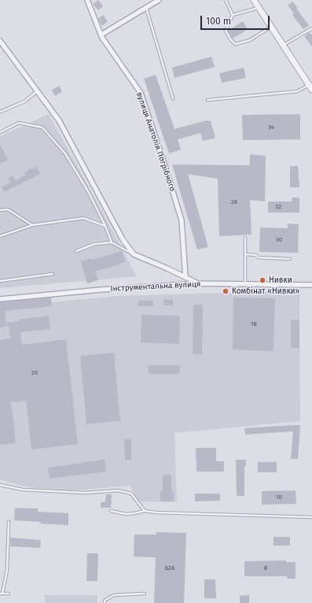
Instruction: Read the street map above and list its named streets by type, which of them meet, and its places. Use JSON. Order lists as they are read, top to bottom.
{
  "streets": {
    "street": ["вулиця Анатолія Погрібного", "Інструментальна вулиця"]
  },
  "places": ["Нивки", "Комбінат «Нивки»"],
  "house_numbers": [
    "34",
    "28",
    "32",
    "30",
    "18",
    "20",
    "10",
    "62А",
    "8"
  ],
  "scale_bar": "100 m"
}
